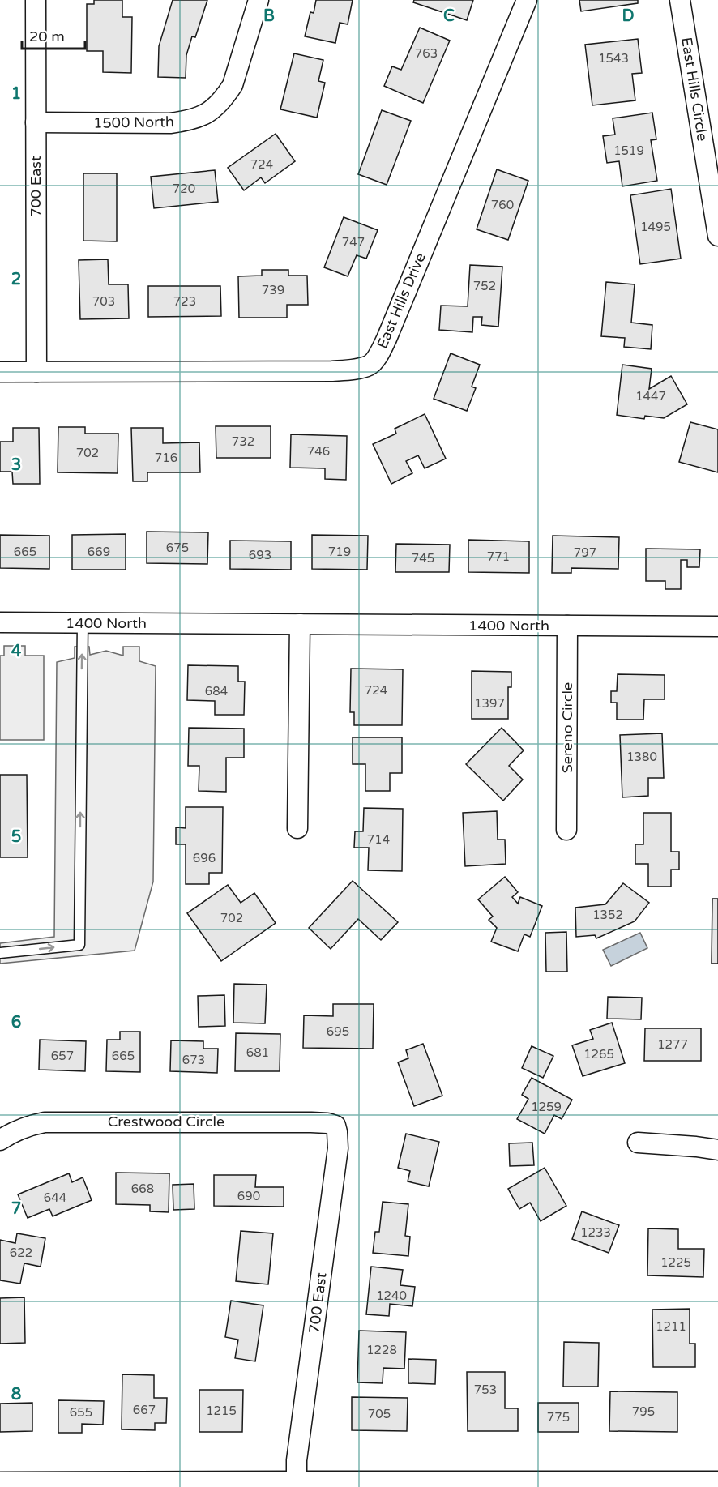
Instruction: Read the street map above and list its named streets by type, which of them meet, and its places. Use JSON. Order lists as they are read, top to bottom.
{
  "streets": {
    "street": [
      "East Hills Circle",
      "1500 North",
      "700 East",
      "East Hills Drive",
      "1400 North",
      "Sereno Circle",
      "Crestwood Circle"
    ]
  },
  "crossings": [
    ["1500 North", "700 East"],
    ["700 East", "East Hills Drive"],
    ["700 East", "Crestwood Circle"],
    ["1400 North", "Sereno Circle"]
  ],
  "house_numbers": [
    "763",
    "1543",
    "1519",
    "724",
    "720",
    "760",
    "1495",
    "747",
    "752",
    "739",
    "703",
    "723",
    "1447",
    "732",
    "746",
    "702",
    "716",
    "675",
    "665",
    "669",
    "719",
    "797",
    "693",
    "771",
    "745",
    "724",
    "684",
    "1397",
    "1380",
    "714",
    "696",
    "1352",
    "702",
    "695",
    "1277",
    "681",
    "1265",
    "657",
    "665",
    "673",
    "1259",
    "668",
    "690",
    "644",
    "1233",
    "622",
    "1225",
    "1240",
    "1211",
    "1228",
    "753",
    "667",
    "1215",
    "795",
    "655",
    "705",
    "775"
  ],
  "scale_bar": "20 m",
  "grid": {
    "columns": ["B", "C", "D"],
    "rows": [
      "1",
      "2",
      "3",
      "4",
      "5",
      "6",
      "7",
      "8"
    ]
  }
}
